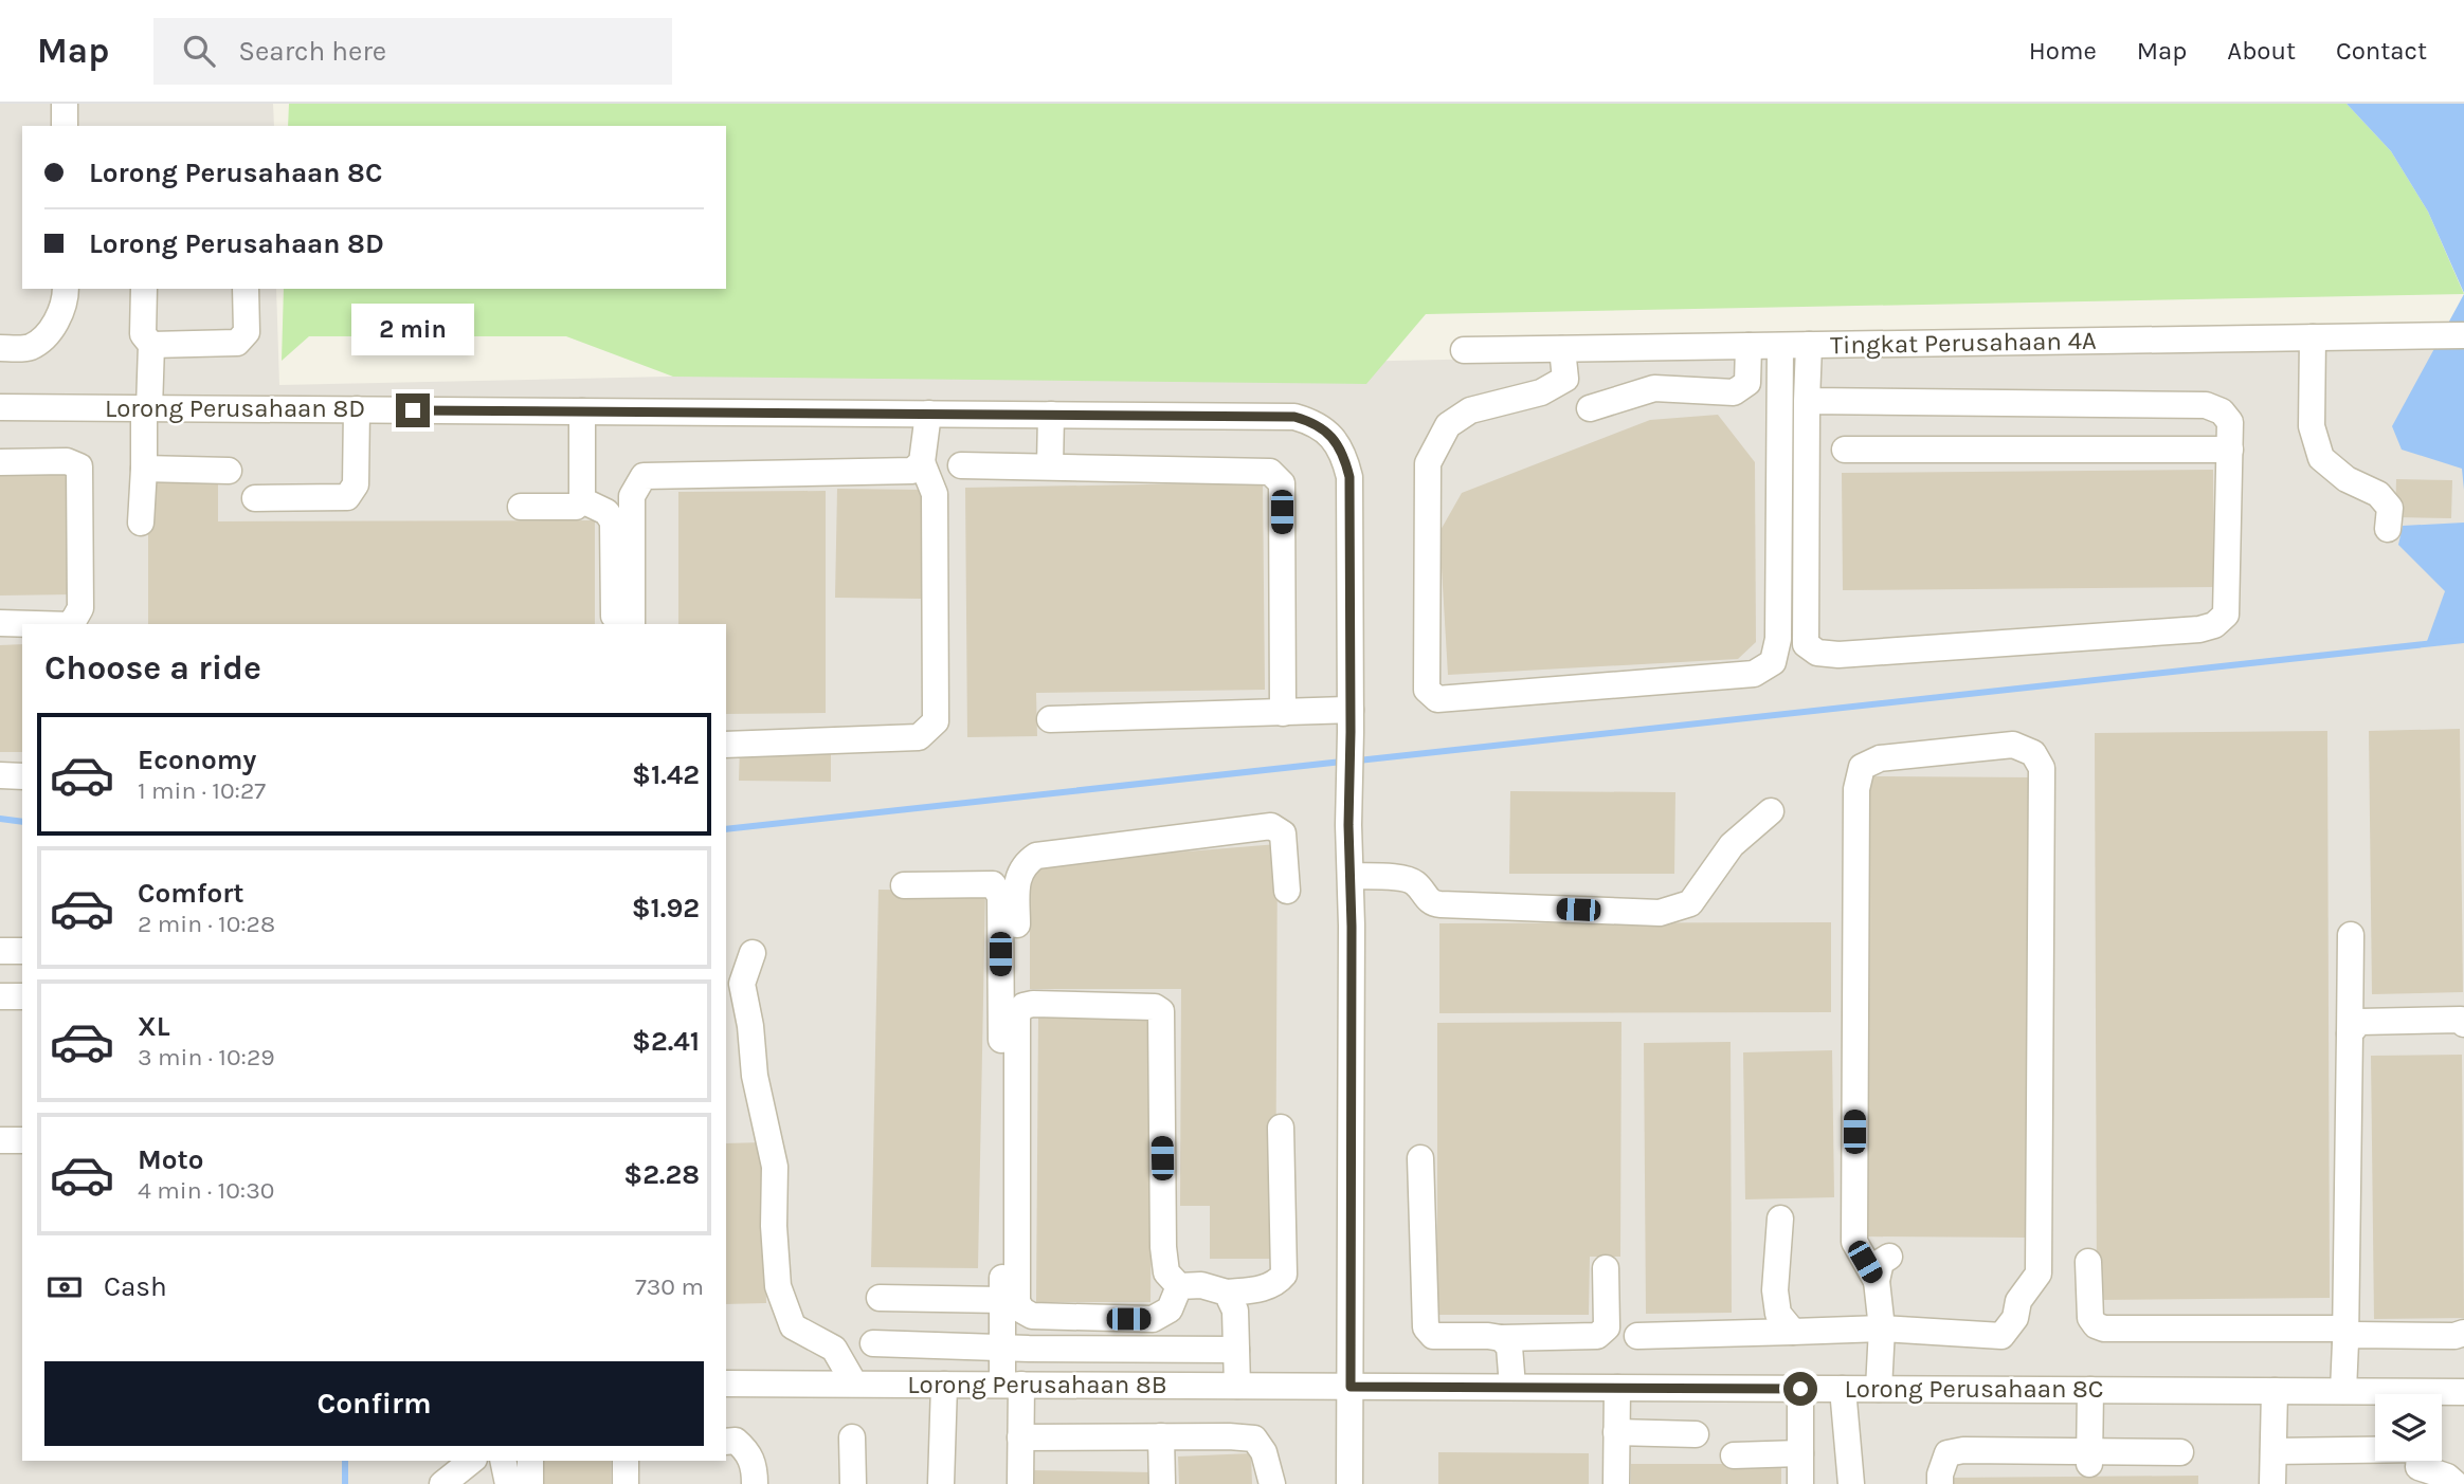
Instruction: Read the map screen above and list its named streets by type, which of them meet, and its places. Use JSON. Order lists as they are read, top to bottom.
{
  "streets": {
    "street": [
      "Tingkat Perusahaan 4A",
      "Lorong Perusahaan 8D",
      "Lorong Perusahaan 8B",
      "Lorong Perusahaan 8C"
    ]
  },
  "crossings": [
    ["Lorong Perusahaan 8B", "Lorong Perusahaan 8C"]
  ],
  "page": {
    "header": "Map",
    "search": "Search here",
    "nav": [
      "Home",
      "Map",
      "About",
      "Contact"
    ],
    "banner": ["Lorong Perusahaan 8C", "Lorong Perusahaan 8D"],
    "bubble": "2 min",
    "heading": "Choose a ride",
    "list": [
      {
        "name": "Economy",
        "note": "1 min · 10:27",
        "value": "$1.42"
      },
      {
        "name": "Comfort",
        "note": "2 min · 10:28",
        "value": "$1.92"
      },
      {
        "name": "XL",
        "note": "3 min · 10:29",
        "value": "$2.41"
      },
      {
        "name": "Moto",
        "note": "4 min · 10:30",
        "value": "$2.28"
      }
    ],
    "pay": ["Cash", "730 m"],
    "buttons": "Confirm"
  }
}
